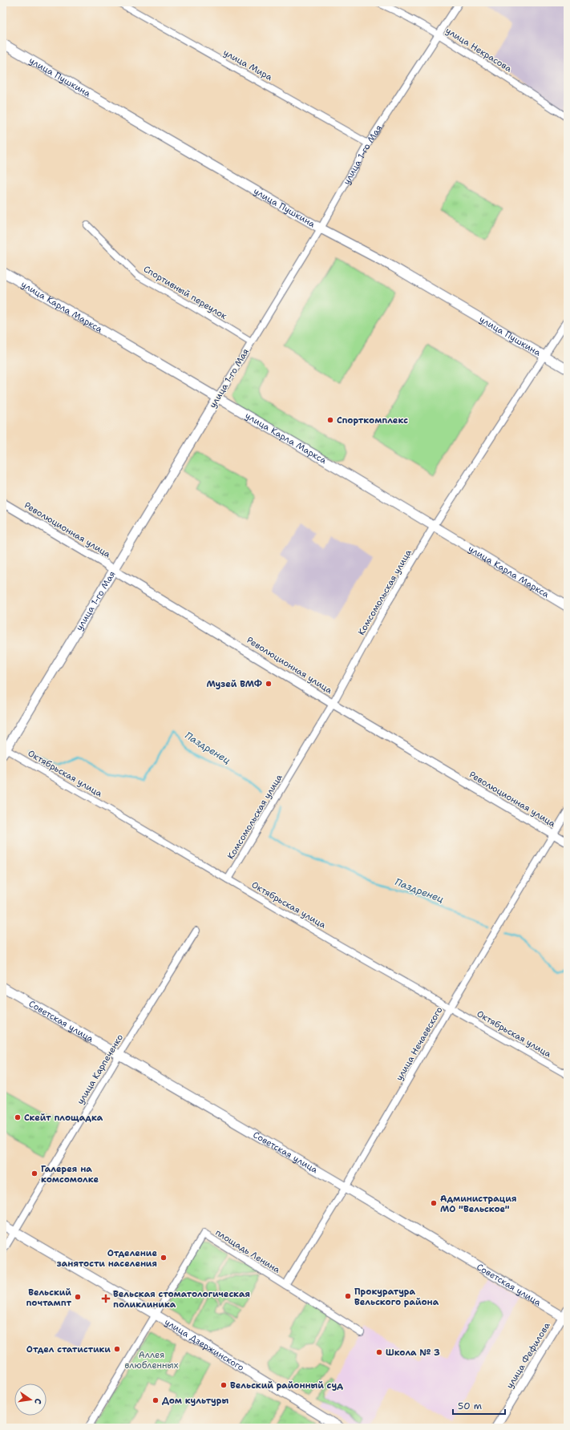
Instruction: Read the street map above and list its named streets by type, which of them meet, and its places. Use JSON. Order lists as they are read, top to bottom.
{
  "streets": {
    "main road": [
      "улица Пушкина",
      "улица 1-го Мая",
      "улица Карла Маркса",
      "Советская улица",
      "улица Дзержинского"
    ],
    "street": [
      "улица Некрасова",
      "улица Мира",
      "Спортивный переулок",
      "Революционная улица",
      "Комсомольская улица",
      "Октябрьская улица",
      "улица Нечаевского",
      "улица Карпеченко",
      "площадь Ленина",
      "улица Фефилова"
    ]
  },
  "crossings": [
    ["улица Некрасова", "улица 1-го Мая"],
    ["улица Мира", "улица 1-го Мая"],
    ["улица Пушкина", "улица 1-го Мая"],
    ["улица Пушкина", "Комсомольская улица"],
    ["улица 1-го Мая", "Спортивный переулок"],
    ["улица 1-го Мая", "улица Карла Маркса"],
    ["улица 1-го Мая", "Революционная улица"],
    ["улица 1-го Мая", "Октябрьская улица"],
    ["улица Карла Маркса", "Комсомольская улица"],
    ["Революционная улица", "Комсомольская улица"],
    ["Революционная улица", "улица Нечаевского"],
    ["Комсомольская улица", "Октябрьская улица"],
    ["Октябрьская улица", "улица Нечаевского"],
    ["Советская улица", "улица Нечаевского"],
    ["Советская улица", "улица Карпеченко"],
    ["Советская улица", "улица Фефилова"],
    ["улица Нечаевского", "площадь Ленина"],
    ["улица Карпеченко", "улица Дзержинского"],
    ["площадь Ленина", "улица Дзержинского"]
  ],
  "water": ["Паздренец"],
  "parks": ["Аллея влюбленных"],
  "places": {
    "other": [
      "Спорткомплекс",
      "Музей ВМФ",
      "Скейт площадка",
      "Галерея на комсомолке",
      "Администрация МО \"Вельское\"",
      "Отделение занятости населения",
      "Прокуратура Вельского района",
      "Вельский почтампт",
      "Отдел статистики",
      "Школа № 3",
      "Вельский районный суд",
      "Дом культуры"
    ],
    "health": ["Вельская стоматологическая поликлиника"]
  },
  "scale_bar": "50 m",
  "north": "right"
}
